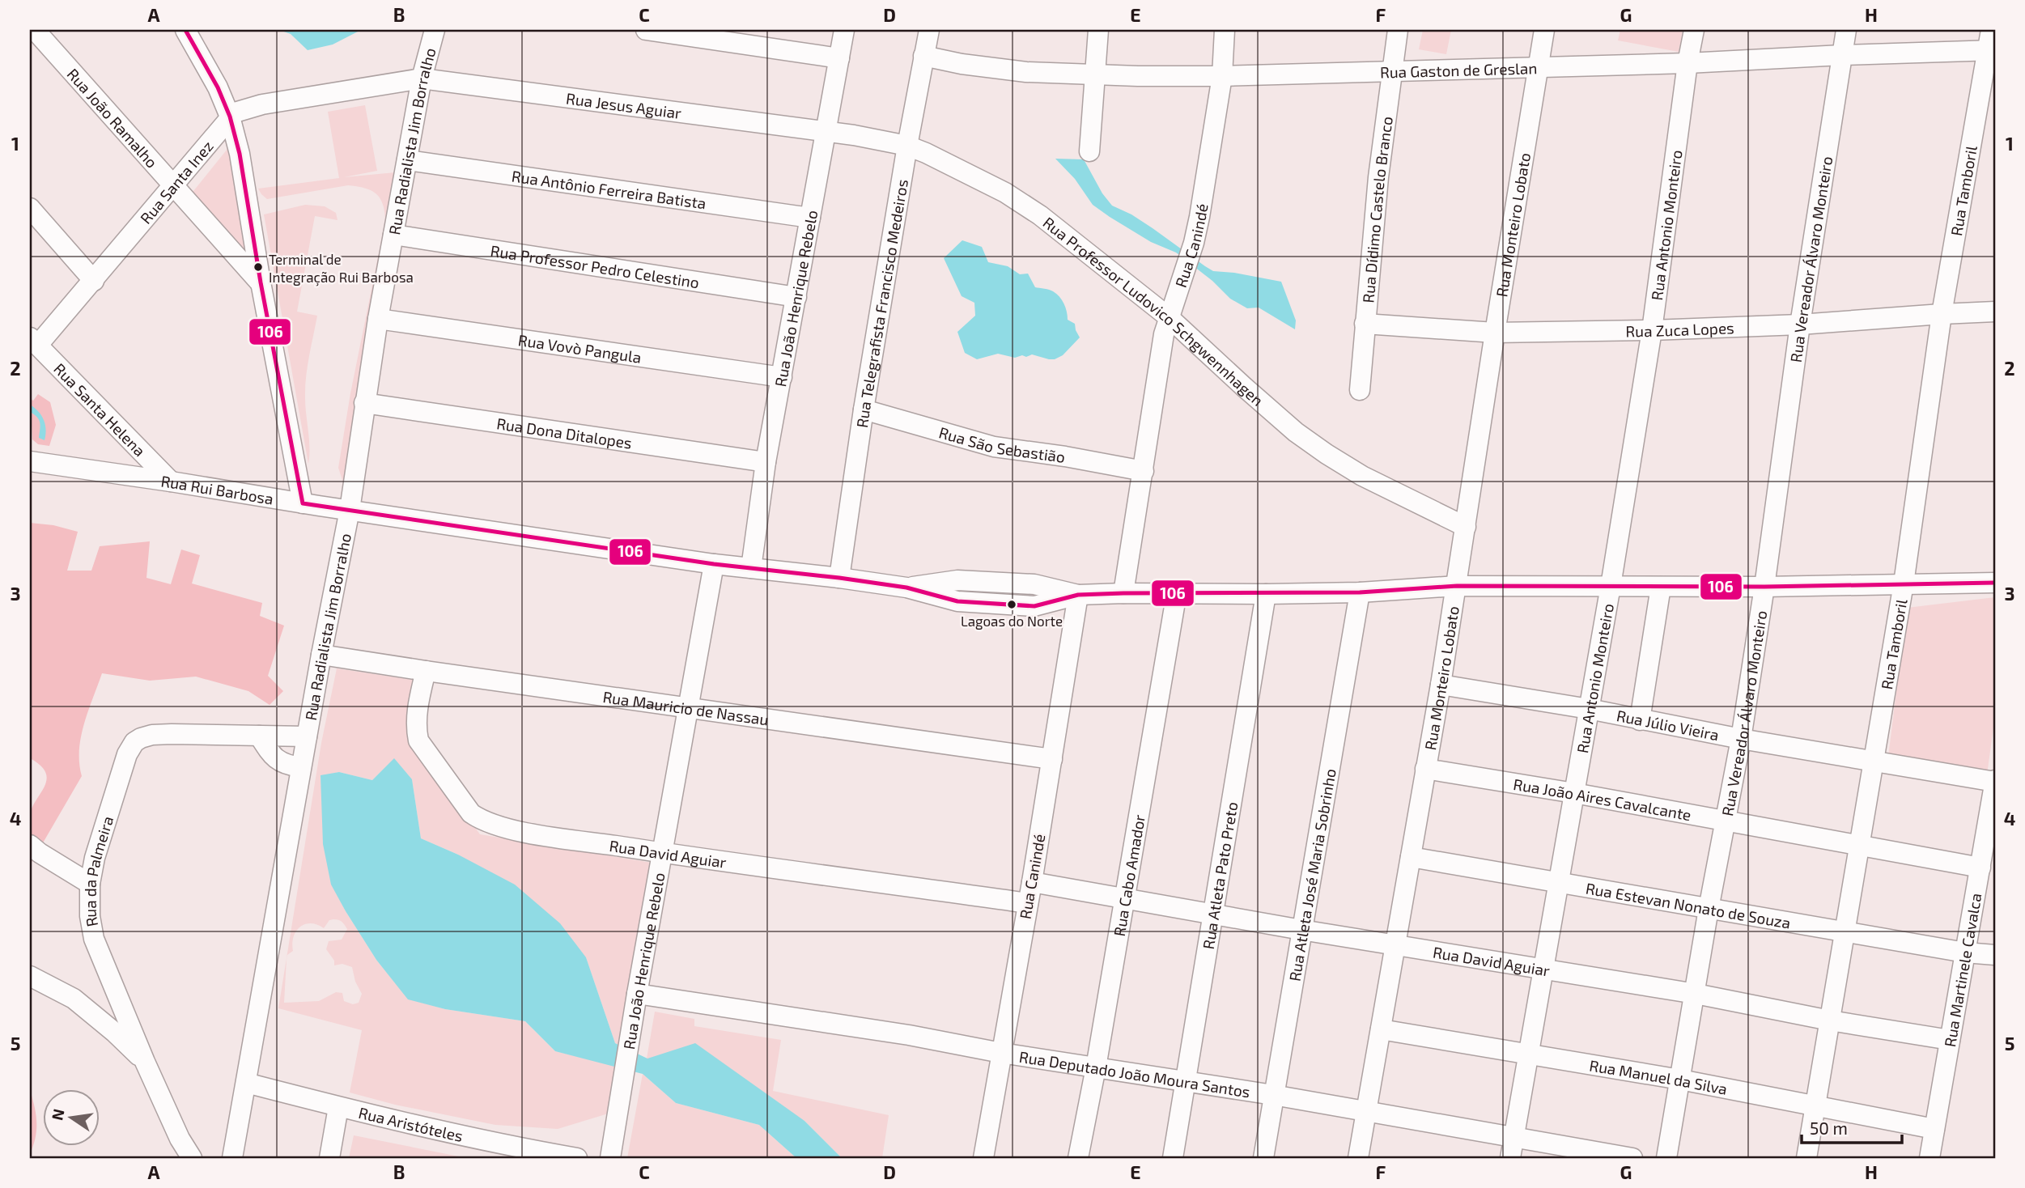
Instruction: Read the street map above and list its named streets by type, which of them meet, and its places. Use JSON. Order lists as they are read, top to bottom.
{
  "streets": {
    "street": [
      "Rua Gaston de Greslan",
      "Rua Jesus Aguiar",
      "Rua João Ramalho",
      "Rua Radialista Jim Borralho",
      "Rua Santa Inez",
      "Rua Antônio Ferreira Batista",
      "Rua Tamboril",
      "Rua Dídimo Castelo Branco",
      "Rua Monteiro Lobato",
      "Rua Antonio Monteiro",
      "Rua Canindé",
      "Rua Vereador Álvaro Monteiro",
      "Rua Professor Pedro Celestino",
      "Rua João Henrique Rebelo",
      "Rua Telegrafista Francisco Medeiros",
      "Rua Professor Ludovico Schgwennhagen",
      "Rua Zuca Lopes",
      "Rua Vovò Pangula",
      "Rua Santa Helena",
      "Rua Dona Ditalopes",
      "Rua São Sebastião",
      "Rua Rui Barbosa",
      "Rua Mauricio de Nassau",
      "Rua Júlio Vieira",
      "Rua João Aires Cavalcante",
      "Rua David Aguiar",
      "Rua da Palmeira",
      "Rua Atleta José Maria Sobrinho",
      "Rua Cabo Amador",
      "Rua Atleta Pato Preto",
      "Rua Estevan Nonato de Souza",
      "Rua Martinele Cavalca",
      "Rua Deputado João Moura Santos",
      "Rua Manuel da Silva",
      "Rua Aristóteles"
    ]
  },
  "crossings": [
    ["Rua Gaston de Greslan", "Rua Tamboril"],
    ["Rua Gaston de Greslan", "Rua Dídimo Castelo Branco"],
    ["Rua Gaston de Greslan", "Rua Monteiro Lobato"],
    ["Rua Gaston de Greslan", "Rua Antonio Monteiro"],
    ["Rua Gaston de Greslan", "Rua Canindé"],
    ["Rua Gaston de Greslan", "Rua Vereador Álvaro Monteiro"],
    ["Rua Gaston de Greslan", "Rua Telegrafista Francisco Medeiros"],
    ["Rua Jesus Aguiar", "Rua Radialista Jim Borralho"],
    ["Rua Jesus Aguiar", "Rua Santa Inez"],
    ["Rua Jesus Aguiar", "Rua João Henrique Rebelo"],
    ["Rua Jesus Aguiar", "Rua Professor Ludovico Schgwennhagen"],
    ["Rua João Ramalho", "Rua Santa Inez"],
    ["Rua Radialista Jim Borralho", "Rua Santa Inez"],
    ["Rua Radialista Jim Borralho", "Rua Antônio Ferreira Batista"],
    ["Rua Radialista Jim Borralho", "Rua Professor Pedro Celestino"],
    ["Rua Radialista Jim Borralho", "Rua Vovò Pangula"],
    ["Rua Radialista Jim Borralho", "Rua Dona Ditalopes"],
    ["Rua Radialista Jim Borralho", "Rua Rui Barbosa"],
    ["Rua Radialista Jim Borralho", "Rua Mauricio de Nassau"],
    ["Rua Radialista Jim Borralho", "Rua da Palmeira"],
    ["Rua Radialista Jim Borralho", "Rua Aristóteles"],
    ["Rua Santa Inez", "Rua Santa Helena"],
    ["Rua Antônio Ferreira Batista", "Rua João Henrique Rebelo"],
    ["Rua Tamboril", "Rua Zuca Lopes"],
    ["Rua Tamboril", "Rua Rui Barbosa"],
    ["Rua Tamboril", "Rua Júlio Vieira"],
    ["Rua Tamboril", "Rua João Aires Cavalcante"],
    ["Rua Tamboril", "Rua David Aguiar"],
    ["Rua Tamboril", "Rua Estevan Nonato de Souza"],
    ["Rua Tamboril", "Rua Manuel da Silva"],
    ["Rua Dídimo Castelo Branco", "Rua Zuca Lopes"],
    ["Rua Monteiro Lobato", "Rua Professor Ludovico Schgwennhagen"],
    ["Rua Monteiro Lobato", "Rua Zuca Lopes"],
    ["Rua Monteiro Lobato", "Rua Rui Barbosa"],
    ["Rua Monteiro Lobato", "Rua Júlio Vieira"],
    ["Rua Monteiro Lobato", "Rua João Aires Cavalcante"],
    ["Rua Monteiro Lobato", "Rua David Aguiar"],
    ["Rua Monteiro Lobato", "Rua Estevan Nonato de Souza"],
    ["Rua Monteiro Lobato", "Rua Deputado João Moura Santos"],
    ["Rua Monteiro Lobato", "Rua Manuel da Silva"],
    ["Rua Antonio Monteiro", "Rua Zuca Lopes"],
    ["Rua Antonio Monteiro", "Rua Rui Barbosa"],
    ["Rua Antonio Monteiro", "Rua Júlio Vieira"],
    ["Rua Antonio Monteiro", "Rua João Aires Cavalcante"],
    ["Rua Antonio Monteiro", "Rua David Aguiar"],
    ["Rua Antonio Monteiro", "Rua Estevan Nonato de Souza"],
    ["Rua Antonio Monteiro", "Rua Deputado João Moura Santos"],
    ["Rua Antonio Monteiro", "Rua Manuel da Silva"],
    ["Rua Canindé", "Rua Professor Ludovico Schgwennhagen"],
    ["Rua Canindé", "Rua São Sebastião"],
    ["Rua Canindé", "Rua Rui Barbosa"],
    ["Rua Canindé", "Rua Mauricio de Nassau"],
    ["Rua Canindé", "Rua David Aguiar"],
    ["Rua Canindé", "Rua Deputado João Moura Santos"],
    ["Rua Vereador Álvaro Monteiro", "Rua Zuca Lopes"],
    ["Rua Vereador Álvaro Monteiro", "Rua Rui Barbosa"],
    ["Rua Vereador Álvaro Monteiro", "Rua Júlio Vieira"],
    ["Rua Vereador Álvaro Monteiro", "Rua João Aires Cavalcante"],
    ["Rua Vereador Álvaro Monteiro", "Rua David Aguiar"],
    ["Rua Vereador Álvaro Monteiro", "Rua Estevan Nonato de Souza"],
    ["Rua Vereador Álvaro Monteiro", "Rua Manuel da Silva"],
    ["Rua Professor Pedro Celestino", "Rua João Henrique Rebelo"],
    ["Rua João Henrique Rebelo", "Rua Professor Ludovico Schgwennhagen"],
    ["Rua João Henrique Rebelo", "Rua Vovò Pangula"],
    ["Rua João Henrique Rebelo", "Rua Dona Ditalopes"],
    ["Rua João Henrique Rebelo", "Rua Rui Barbosa"],
    ["Rua João Henrique Rebelo", "Rua Mauricio de Nassau"],
    ["Rua João Henrique Rebelo", "Rua David Aguiar"],
    ["Rua João Henrique Rebelo", "Rua Deputado João Moura Santos"],
    ["Rua Telegrafista Francisco Medeiros", "Rua Professor Ludovico Schgwennhagen"],
    ["Rua Telegrafista Francisco Medeiros", "Rua São Sebastião"],
    ["Rua Telegrafista Francisco Medeiros", "Rua Rui Barbosa"],
    ["Rua Santa Helena", "Rua Rui Barbosa"],
    ["Rua Rui Barbosa", "Rua Atleta José Maria Sobrinho"],
    ["Rua Rui Barbosa", "Rua Cabo Amador"],
    ["Rua Rui Barbosa", "Rua Atleta Pato Preto"],
    ["Rua Mauricio de Nassau", "Rua David Aguiar"],
    ["Rua Júlio Vieira", "Rua Martinele Cavalca"],
    ["Rua João Aires Cavalcante", "Rua Martinele Cavalca"],
    ["Rua David Aguiar", "Rua Atleta José Maria Sobrinho"],
    ["Rua David Aguiar", "Rua Cabo Amador"],
    ["Rua David Aguiar", "Rua Atleta Pato Preto"],
    ["Rua David Aguiar", "Rua Martinele Cavalca"],
    ["Rua Atleta José Maria Sobrinho", "Rua Deputado João Moura Santos"],
    ["Rua Cabo Amador", "Rua Deputado João Moura Santos"],
    ["Rua Atleta Pato Preto", "Rua Deputado João Moura Santos"],
    ["Rua Estevan Nonato de Souza", "Rua Martinele Cavalca"],
    ["Rua Martinele Cavalca", "Rua Manuel da Silva"]
  ],
  "places": ["Terminal de Integração Rui Barbosa", "Lagoas do Norte"],
  "lines": ["transit line 106"],
  "scale_bar": "50 m",
  "north": "left",
  "grid": {
    "columns": [
      "A",
      "B",
      "C",
      "D",
      "E",
      "F",
      "G",
      "H"
    ],
    "rows": [
      "1",
      "2",
      "3",
      "4",
      "5"
    ]
  }
}
